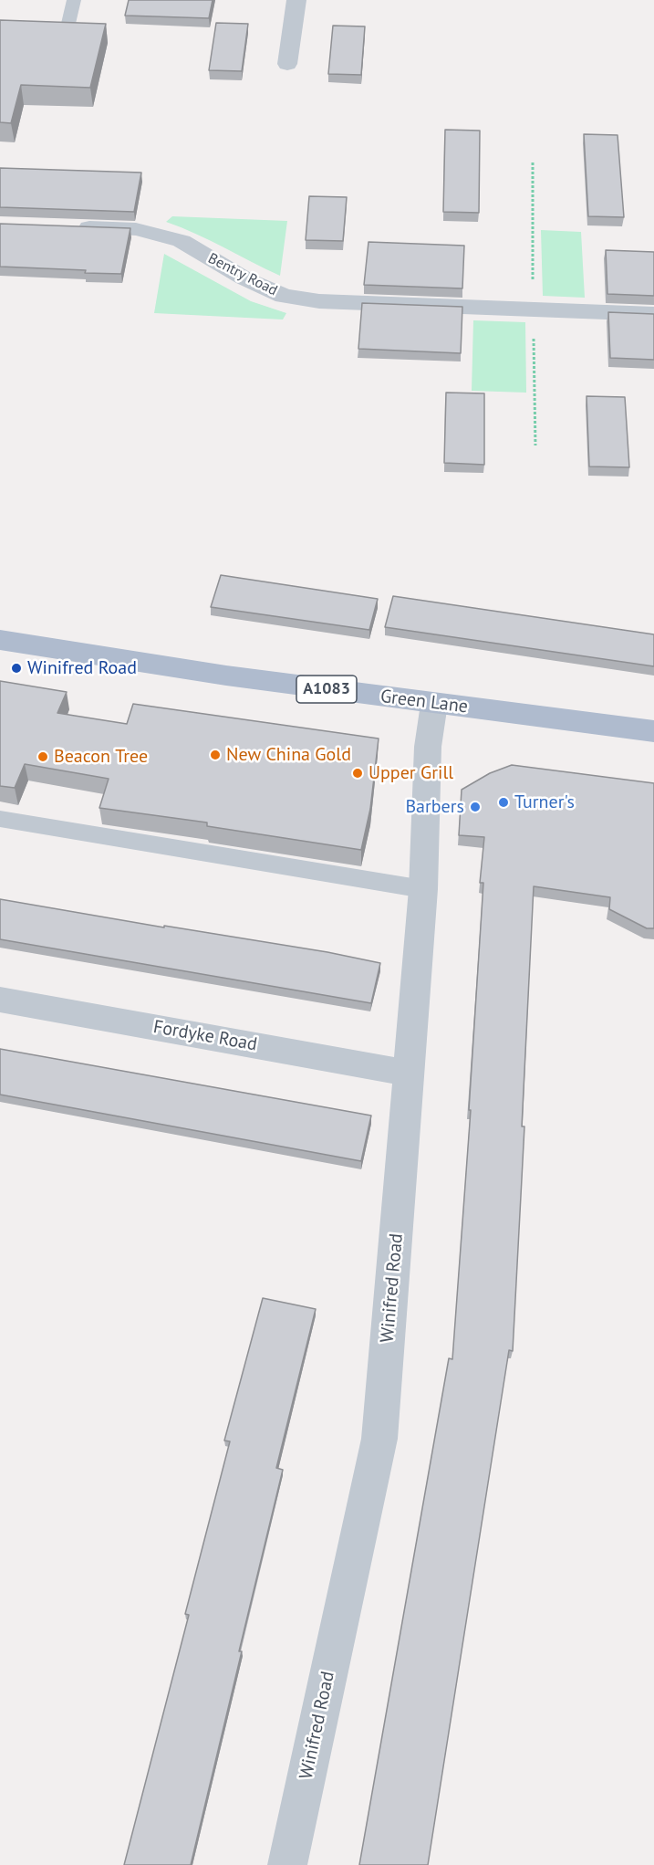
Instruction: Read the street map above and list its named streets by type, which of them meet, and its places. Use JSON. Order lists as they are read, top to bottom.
{
  "streets": {
    "main road": ["A1083", "Green Lane"],
    "street": ["Bentry Road", "Fordyke Road", "Winifred Road"]
  },
  "crossings": [
    ["Green Lane", "Winifred Road"],
    ["Fordyke Road", "Winifred Road"]
  ],
  "places": [
    "Winifred Road",
    "New China Gold",
    "Beacon Tree",
    "Upper Grill",
    "Turner's",
    "Barbers"
  ]
}
